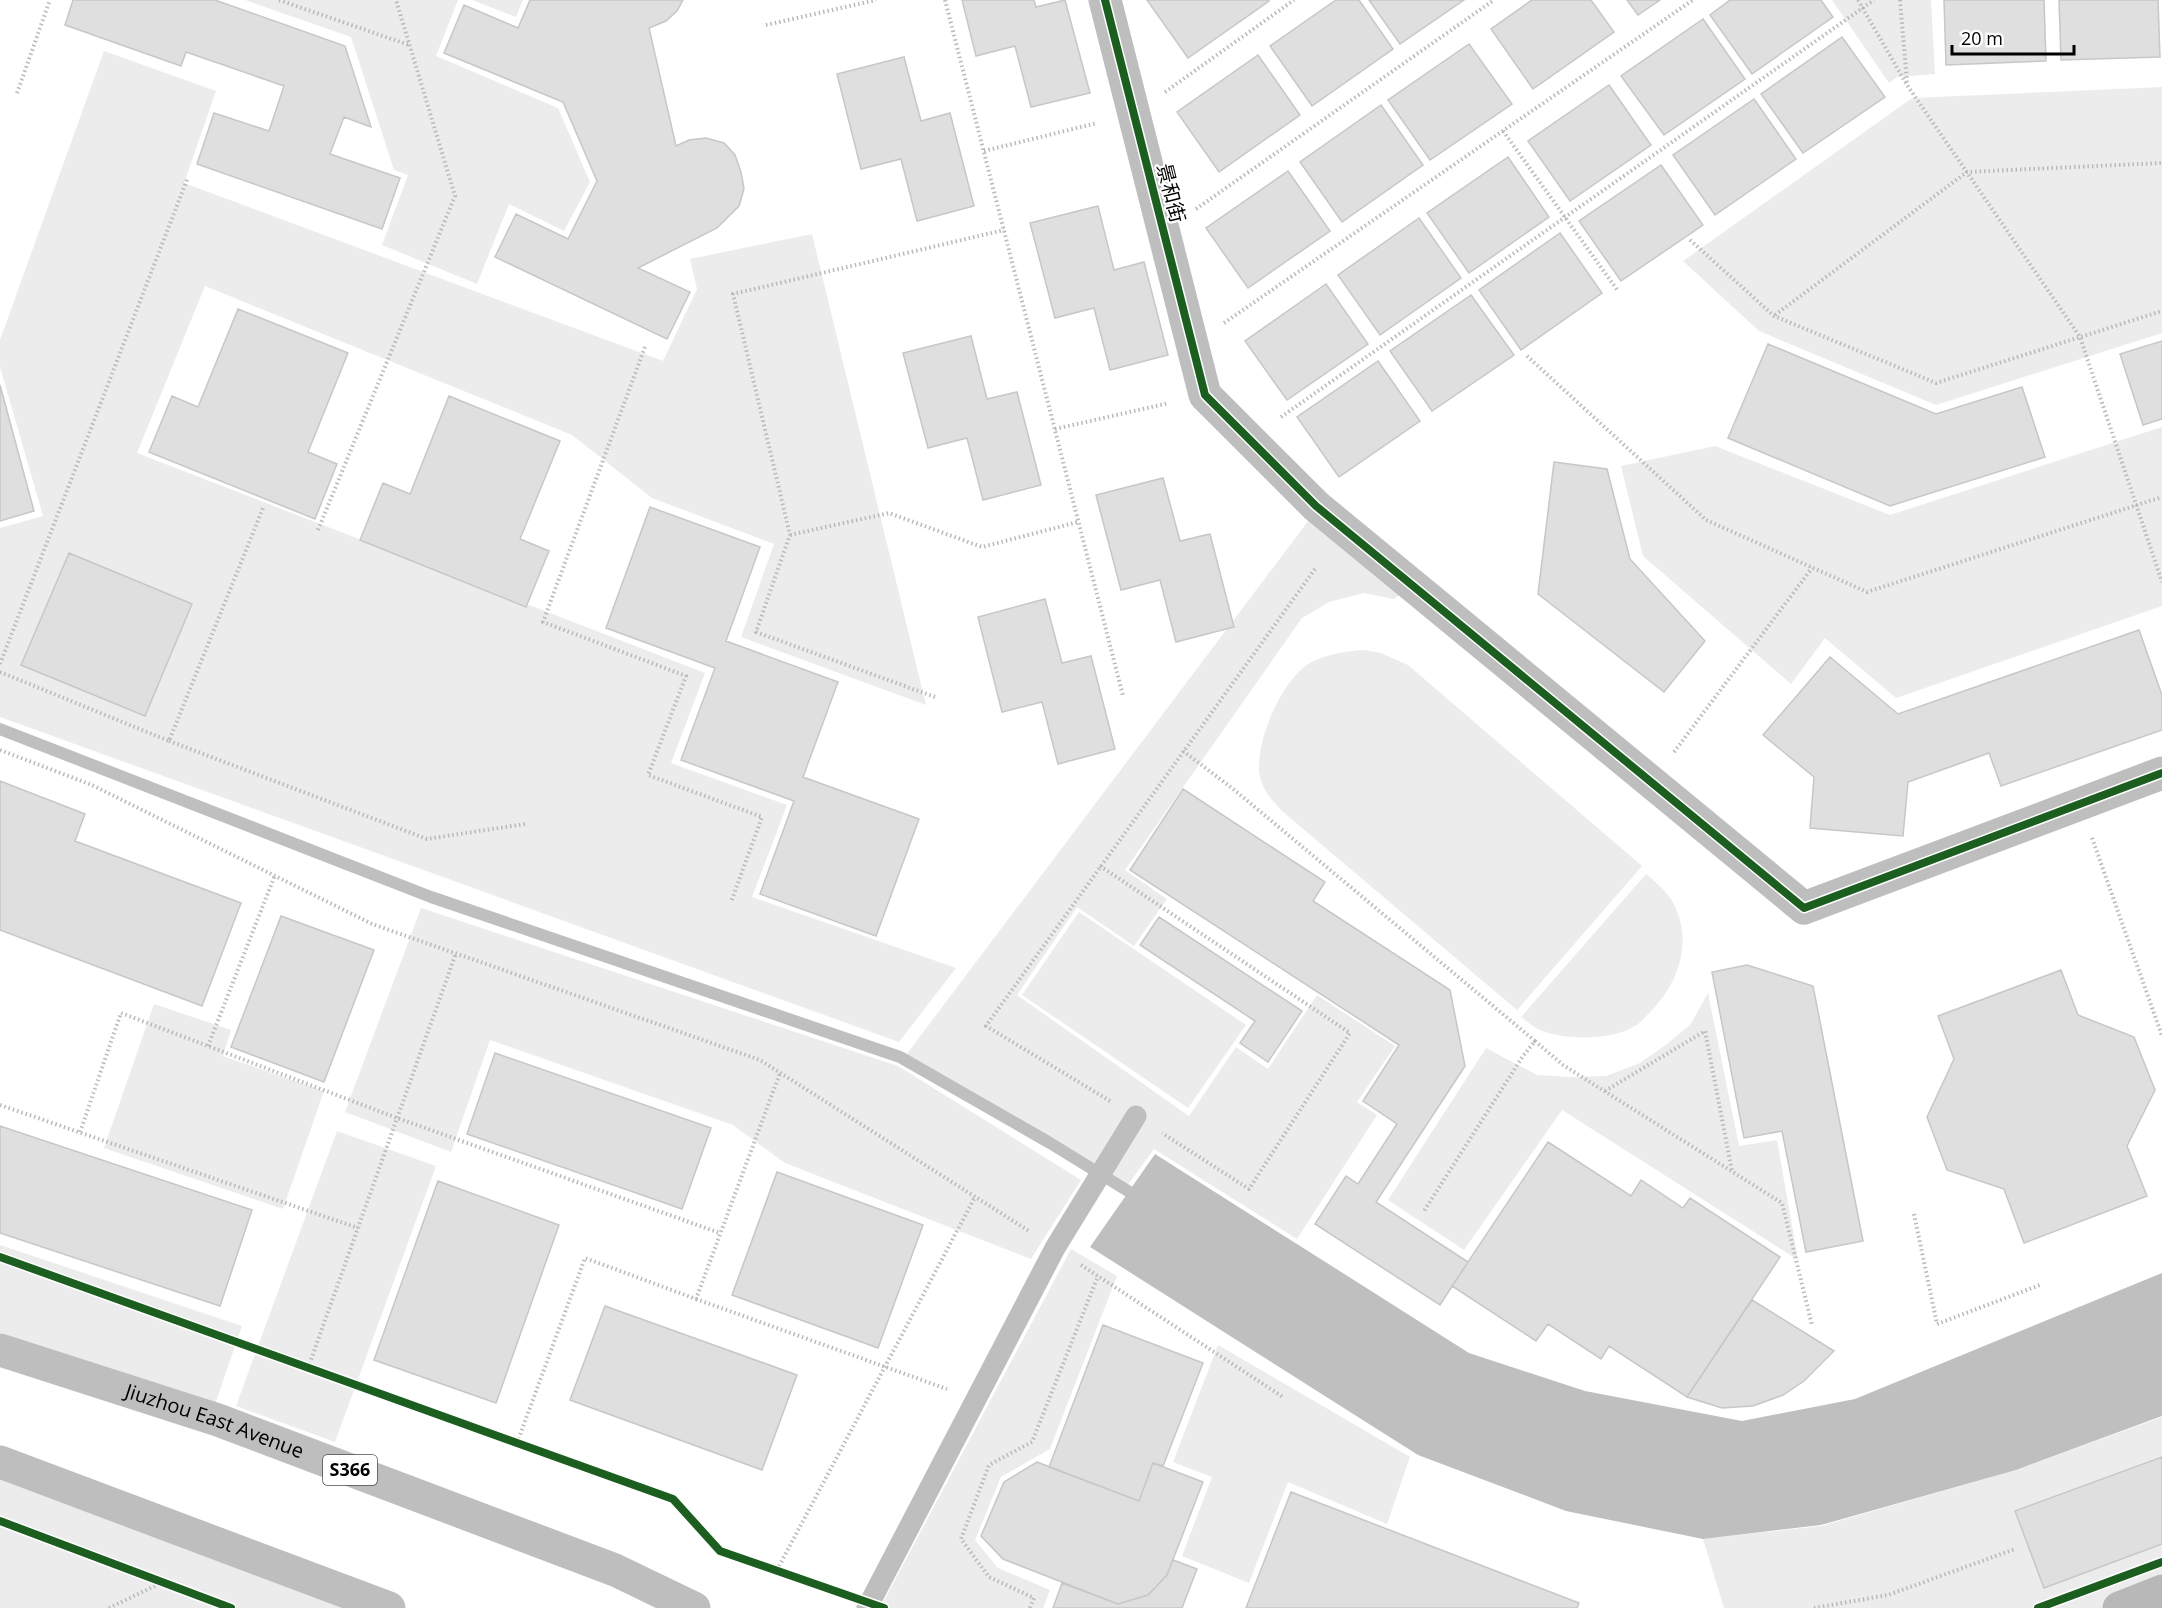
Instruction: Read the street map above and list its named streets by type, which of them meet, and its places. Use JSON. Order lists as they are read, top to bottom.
{
  "streets": {
    "street": ["景和街", "Jiuzhou East Avenue", "S366"]
  },
  "scale_bar": "20 m"
}
